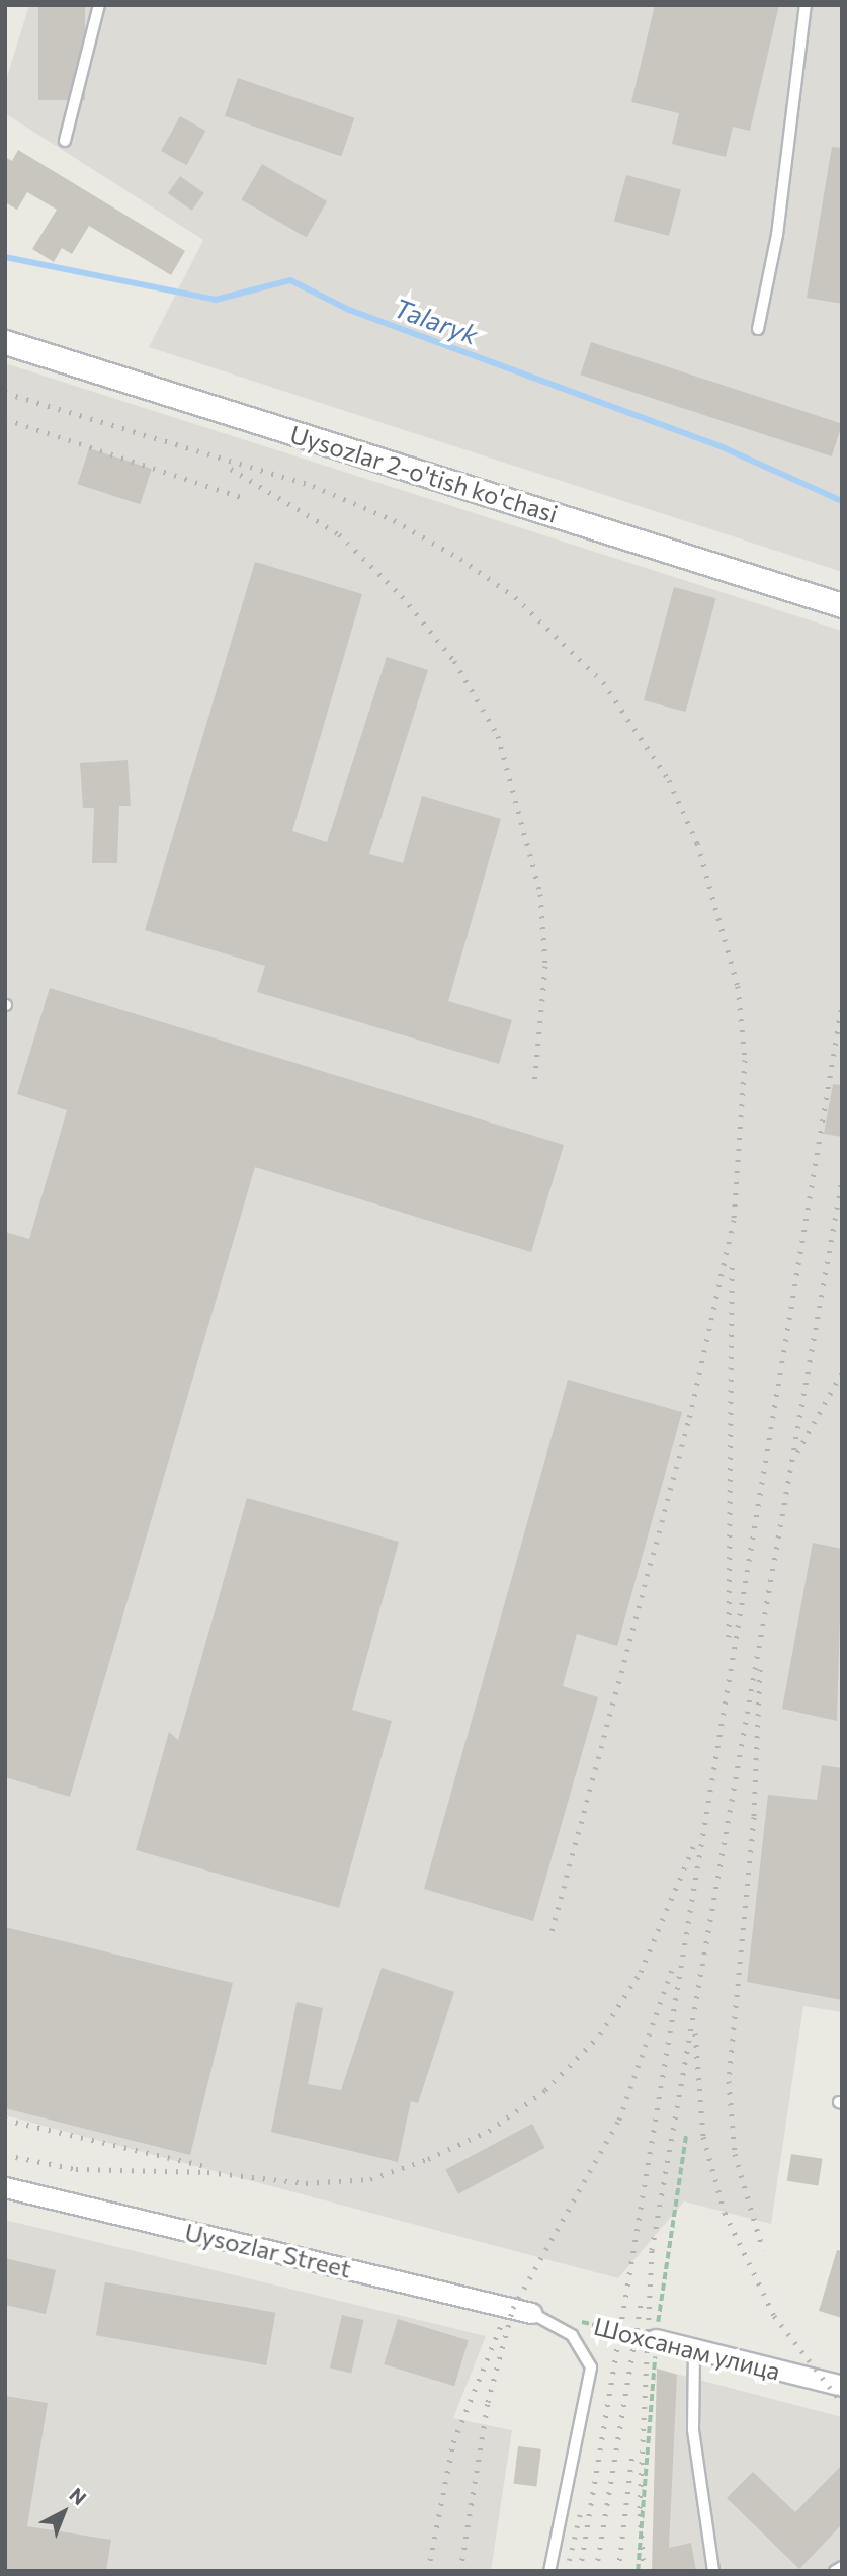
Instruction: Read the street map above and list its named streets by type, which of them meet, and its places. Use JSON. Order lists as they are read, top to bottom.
{
  "streets": {
    "street": ["Uysozlar 2-o'tish ko'chasi", "Uysozlar Street", "Шохсанам улица"]
  },
  "water": ["Talaryk"],
  "north": "top right"
}
